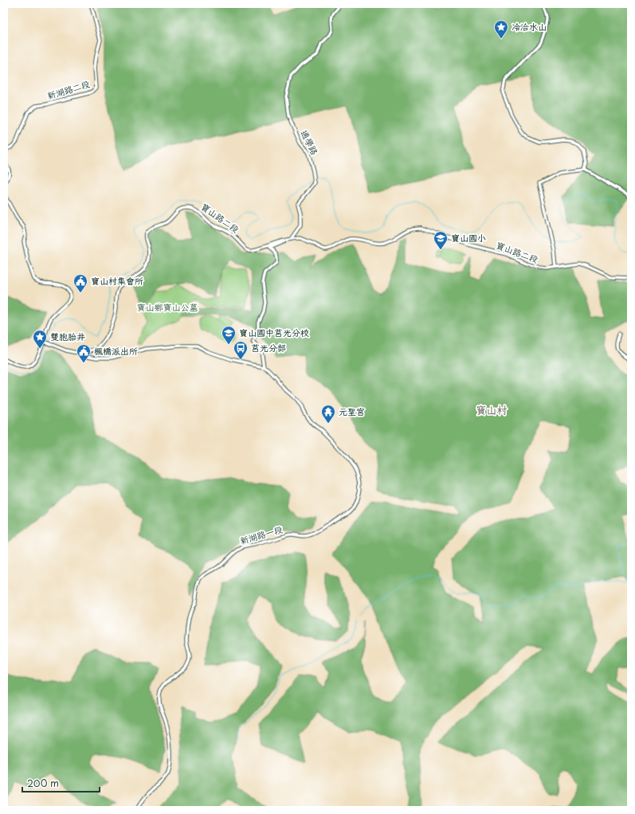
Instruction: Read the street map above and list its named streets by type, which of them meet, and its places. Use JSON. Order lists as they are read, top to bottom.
{
  "streets": {
    "street": [
      "新湖路二段",
      "通學路",
      "寶山路二段",
      "新湖路一段"
    ]
  },
  "crossings": [
    ["通學路", "寶山路二段"]
  ],
  "districts": ["寶山村"],
  "parks": ["寶山鄉寶山公墓"],
  "places": {
    "place": ["冷洽水山", "雙胞胎井"],
    "school or university": ["寶山國小", "寶山國中莒光分校"],
    "public building": ["寶山村集會所", "楓橋派出所"],
    "bus stop": ["莒光分部"],
    "temple": ["元聖宮"]
  },
  "scale_bar": "200 m"
}
